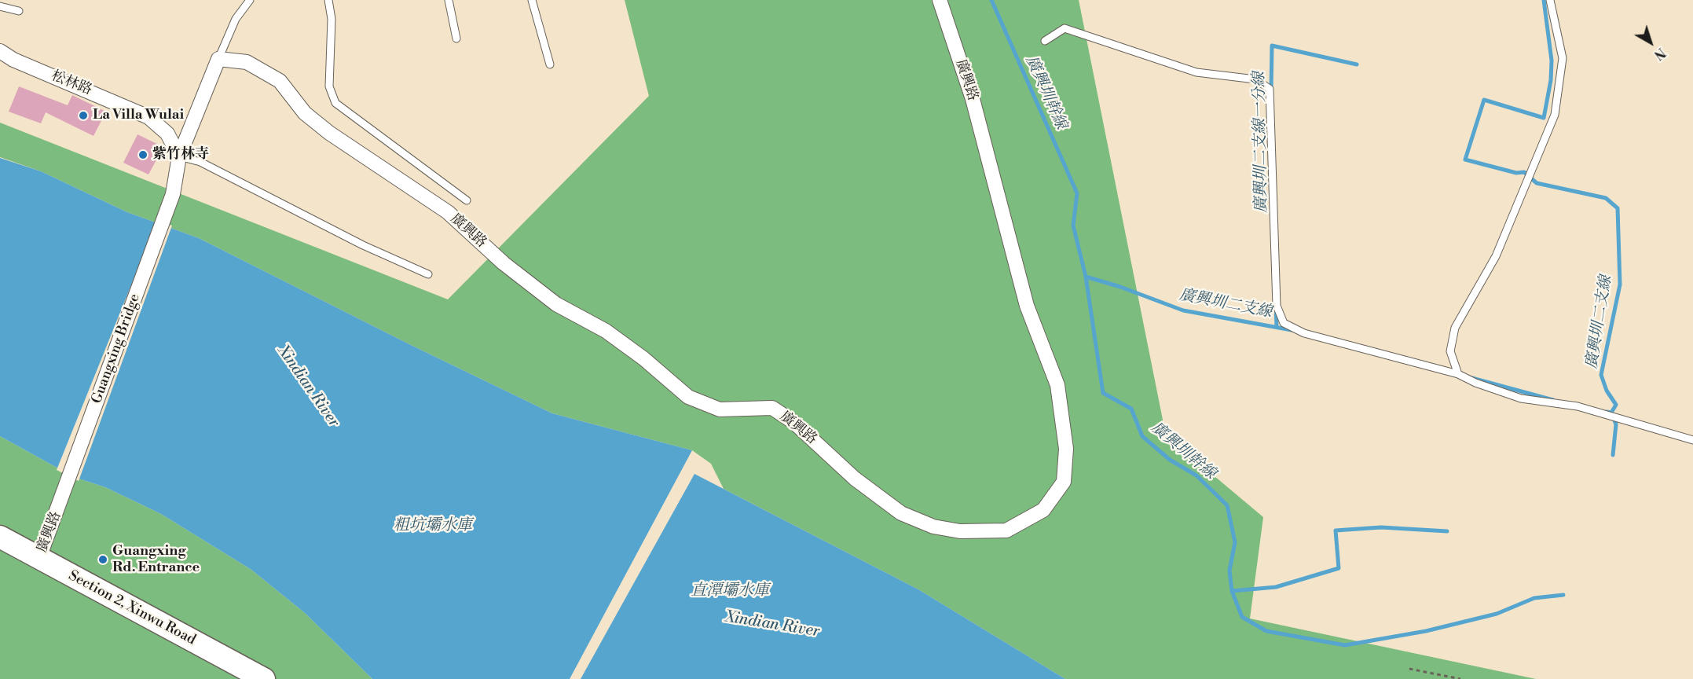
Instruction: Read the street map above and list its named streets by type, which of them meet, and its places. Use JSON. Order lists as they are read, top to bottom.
{
  "streets": {
    "main road": ["Section 2, Xinwu Road"],
    "street": ["廣興路", "松林路", "Guangxing Bridge"]
  },
  "crossings": [
    ["廣興路", "Guangxing Bridge"],
    ["廣興路", "Section 2, Xinwu Road"],
    ["松林路", "Guangxing Bridge"]
  ],
  "water": [
    "廣興圳幹線",
    "廣興圳二支線一分線",
    "廣興圳二支線",
    "Xindian River",
    "粗坑壩水庫",
    "直潭壩水庫"
  ],
  "places": ["La Villa Wulai", "紫竹林寺", "Guangxing Rd. Entrance"],
  "north": "bottom right"
}
